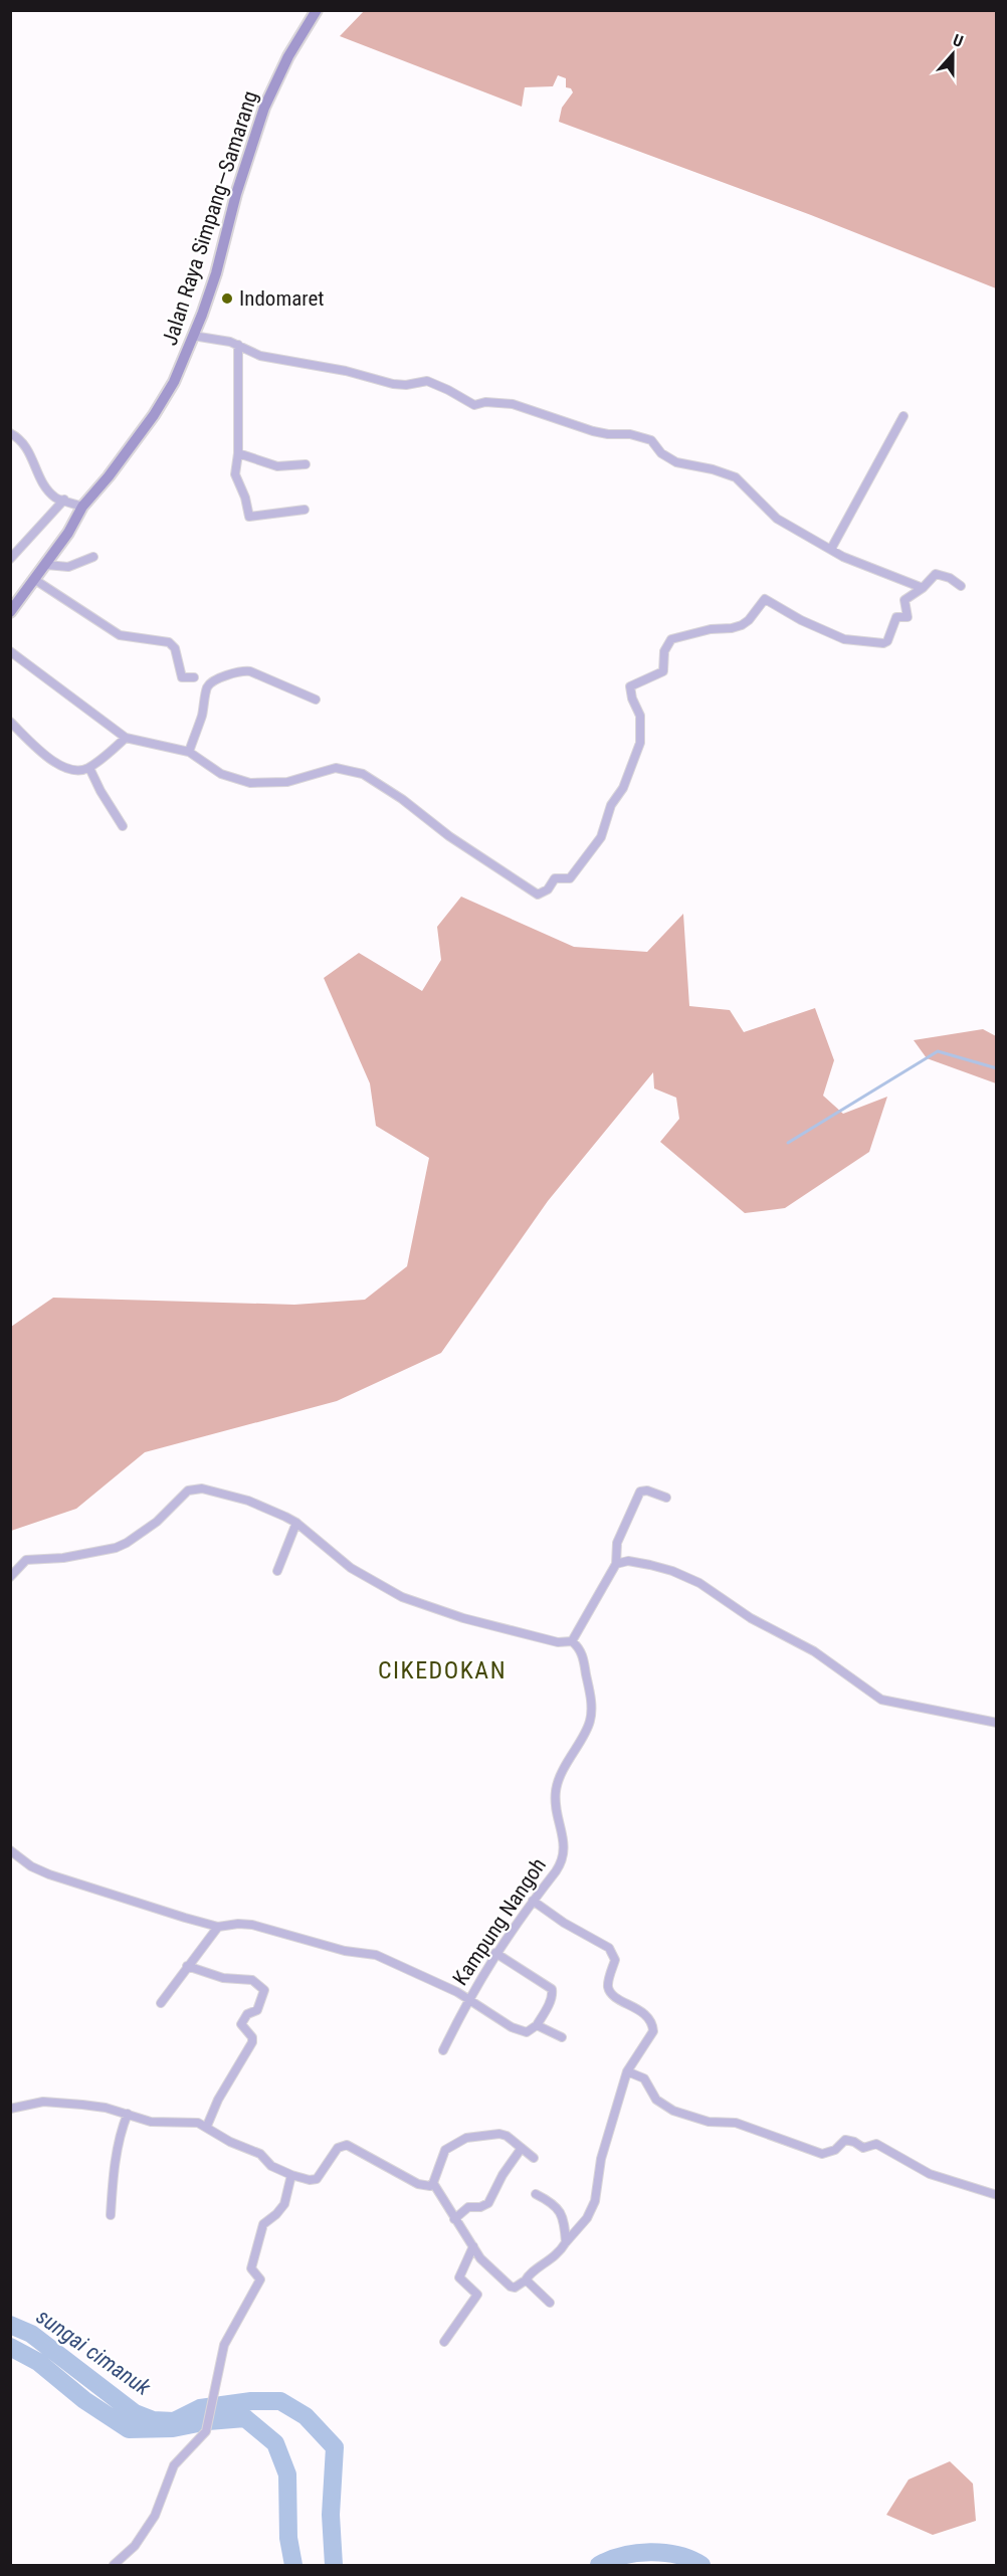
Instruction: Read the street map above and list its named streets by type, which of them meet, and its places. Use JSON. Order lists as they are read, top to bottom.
{
  "streets": {
    "main road": ["Jalan Raya Simpang—Samarang"],
    "street": ["Kampung Nangoh"]
  },
  "districts": ["CIKEDOKAN"],
  "water": ["sungai cimanuk"],
  "places": ["Indomaret"],
  "north": "top"
}
